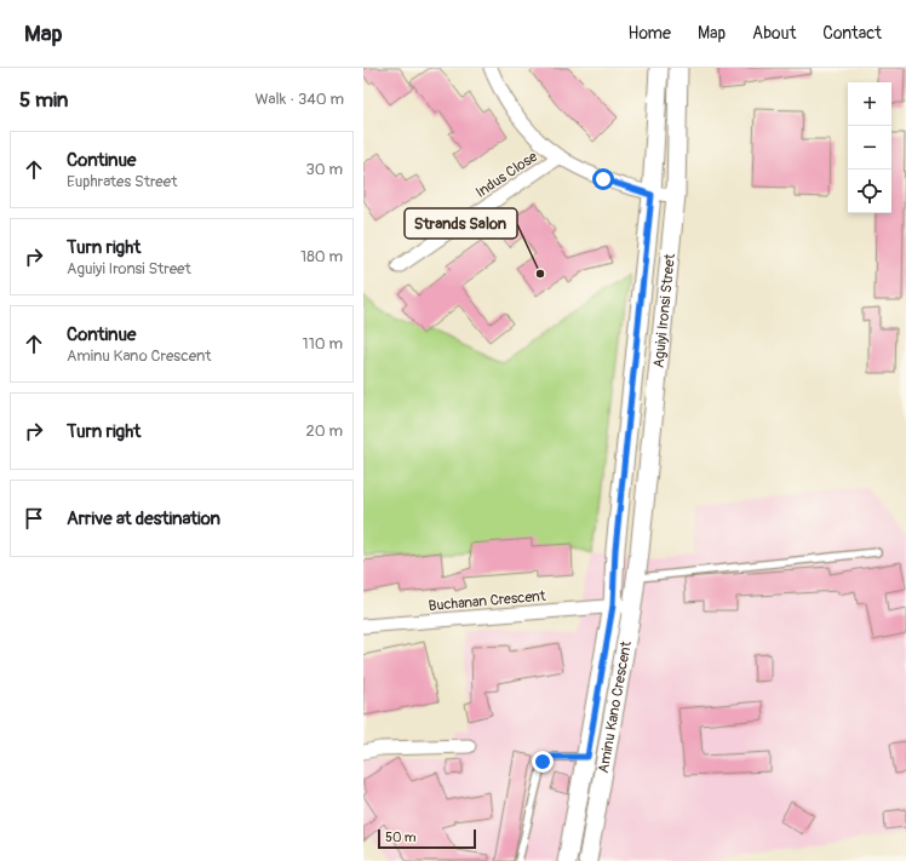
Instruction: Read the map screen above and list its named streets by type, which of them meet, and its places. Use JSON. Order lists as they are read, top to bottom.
{
  "streets": {
    "main road": ["Aguiyi Ironsi Street", "Aminu Kano Crescent"],
    "street": ["Indus Close", "Buchanan Crescent"]
  },
  "crossings": [
    ["Aguiyi Ironsi Street", "Aminu Kano Crescent"],
    ["Buchanan Crescent", "Aminu Kano Crescent"]
  ],
  "places": ["Strands Salon"],
  "scale_bar": "50 m",
  "page": {
    "header": "Map",
    "nav": [
      "Home",
      "Map",
      "About",
      "Contact"
    ],
    "heading": ["5 min", "Walk · 340 m"],
    "map_buttons": ["+", "−"],
    "list": [
      ["Continue", "Euphrates Street", "30 m"],
      ["Turn right", "Aguiyi Ironsi Street", "180 m"],
      ["Continue", "Aminu Kano Crescent", "110 m"],
      ["Turn right", "20 m"],
      "Arrive at destination"
    ],
    "scale": "50 m"
  }
}
